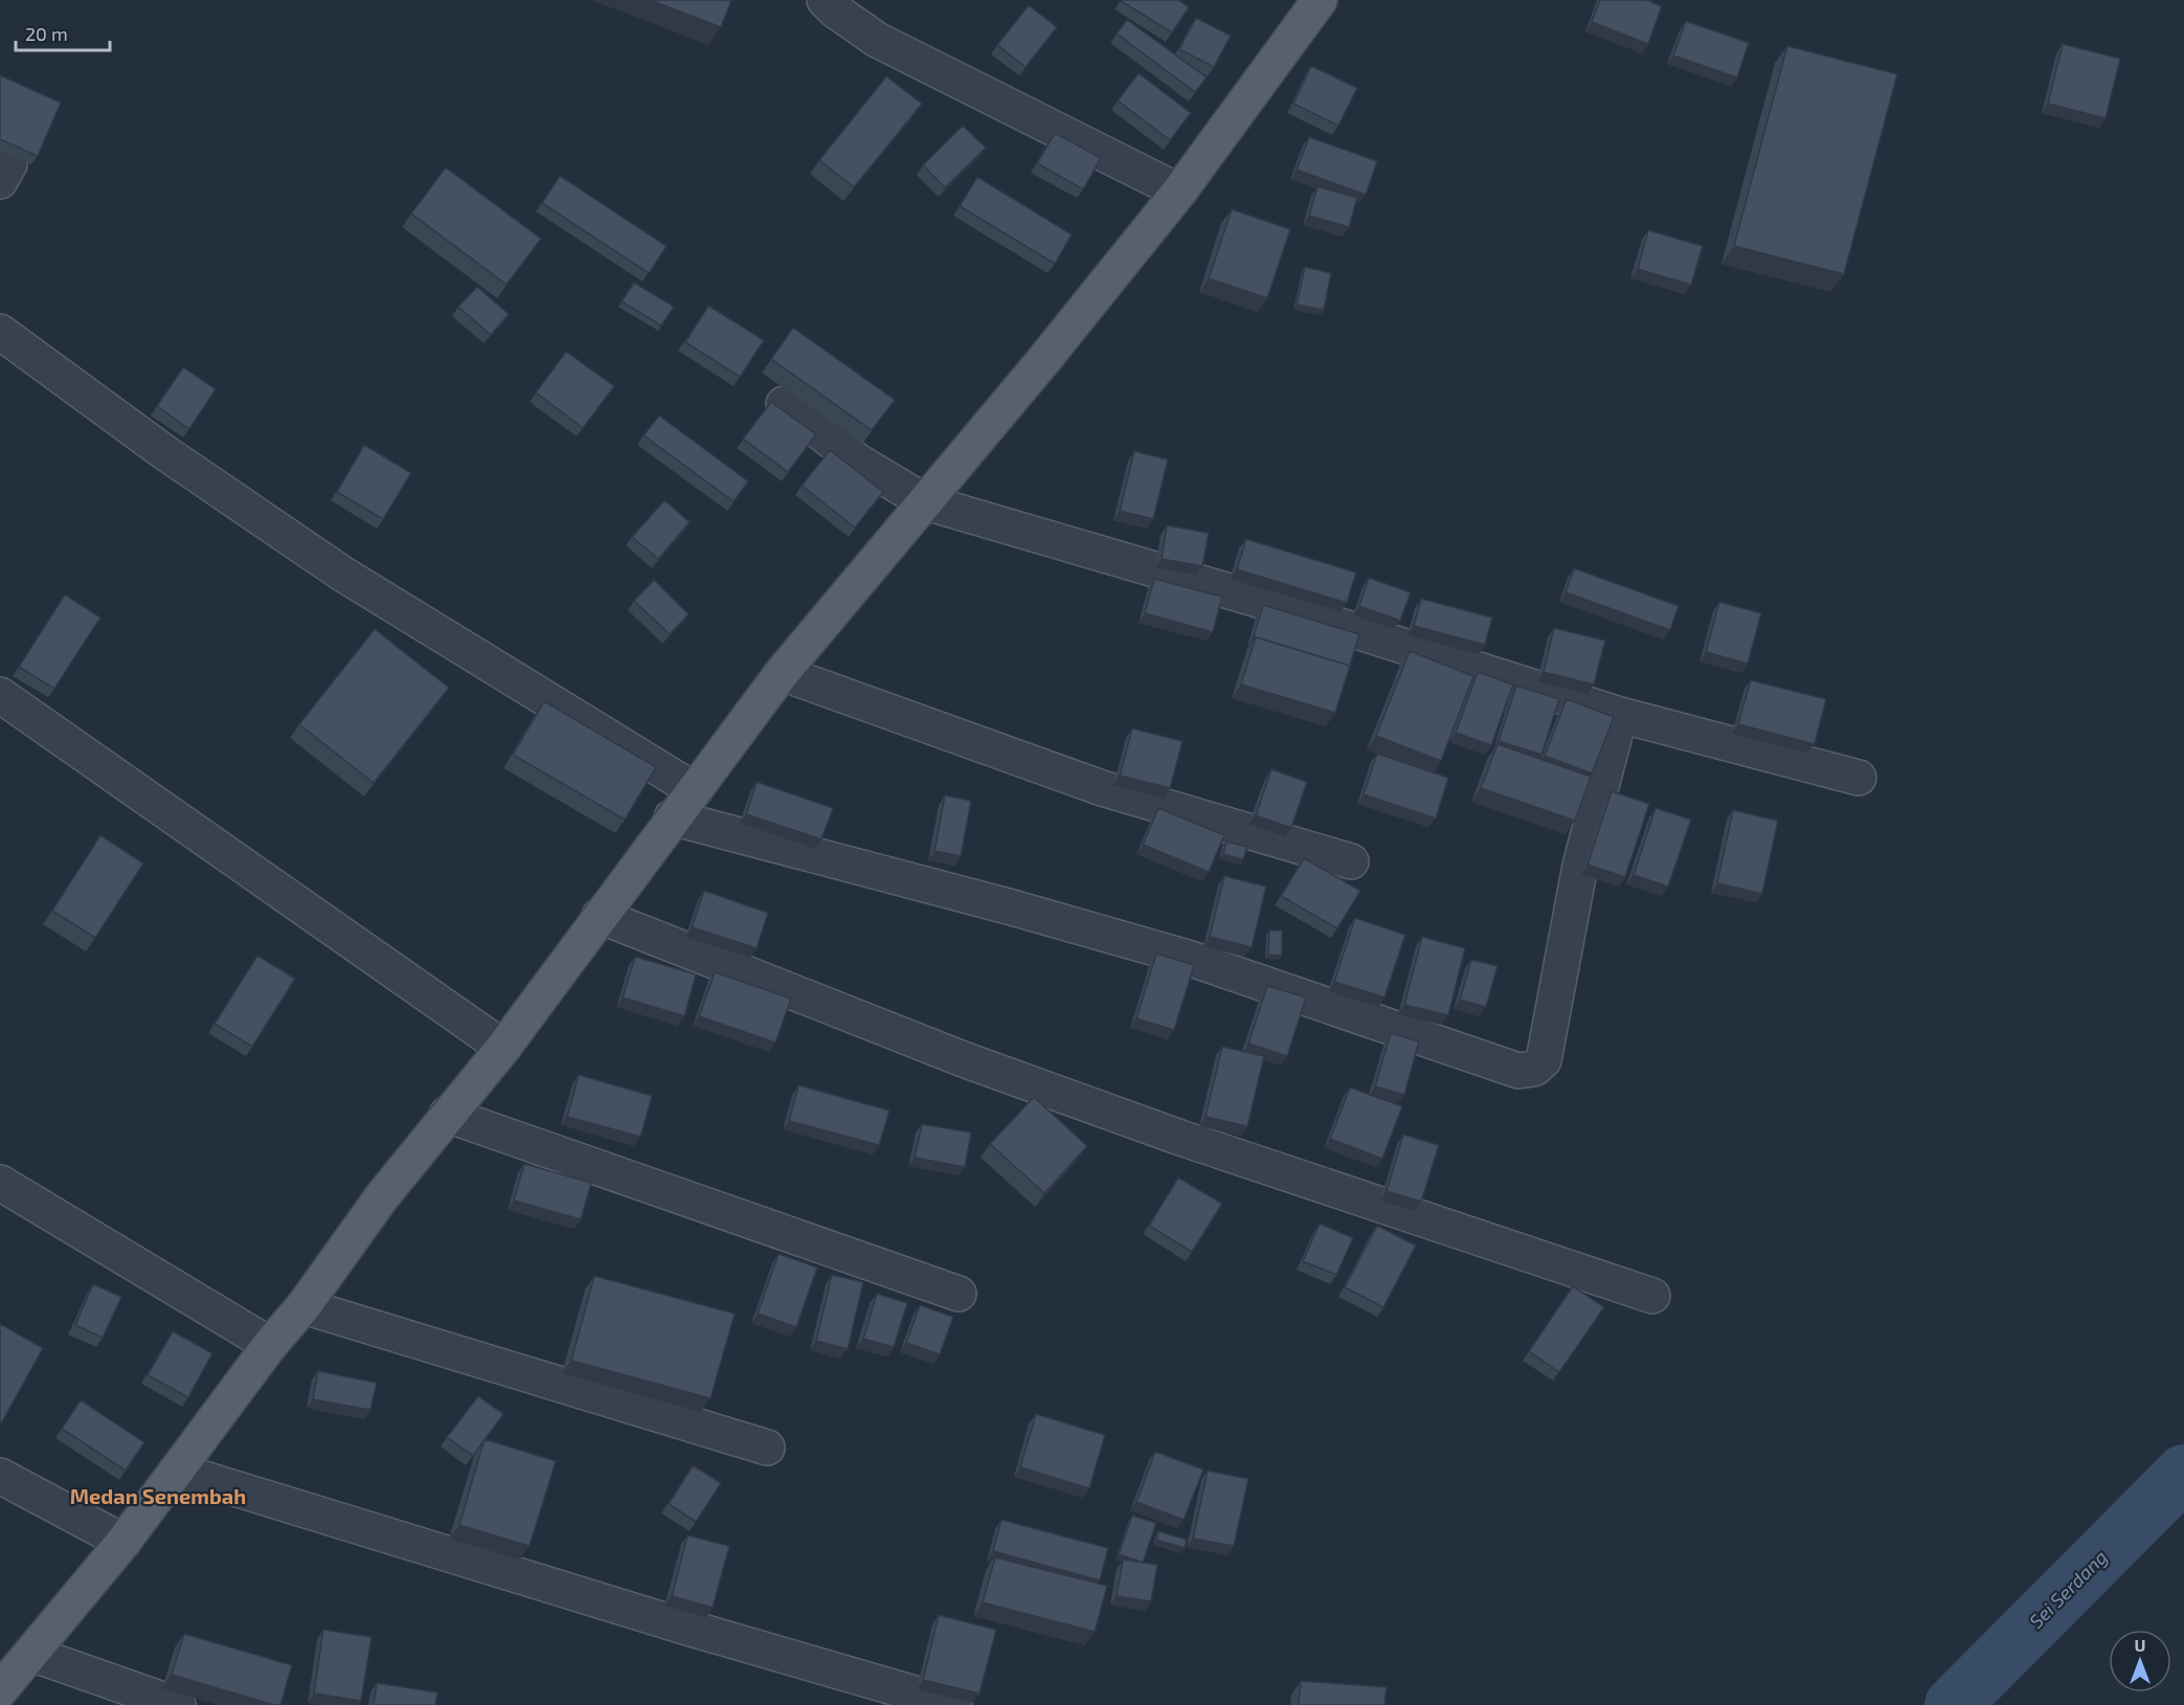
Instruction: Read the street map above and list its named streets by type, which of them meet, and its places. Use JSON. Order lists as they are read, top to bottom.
{
  "districts": ["Medan Senembah"],
  "water": ["Sei Serdang"],
  "scale_bar": "20 m",
  "north": "top"
}
